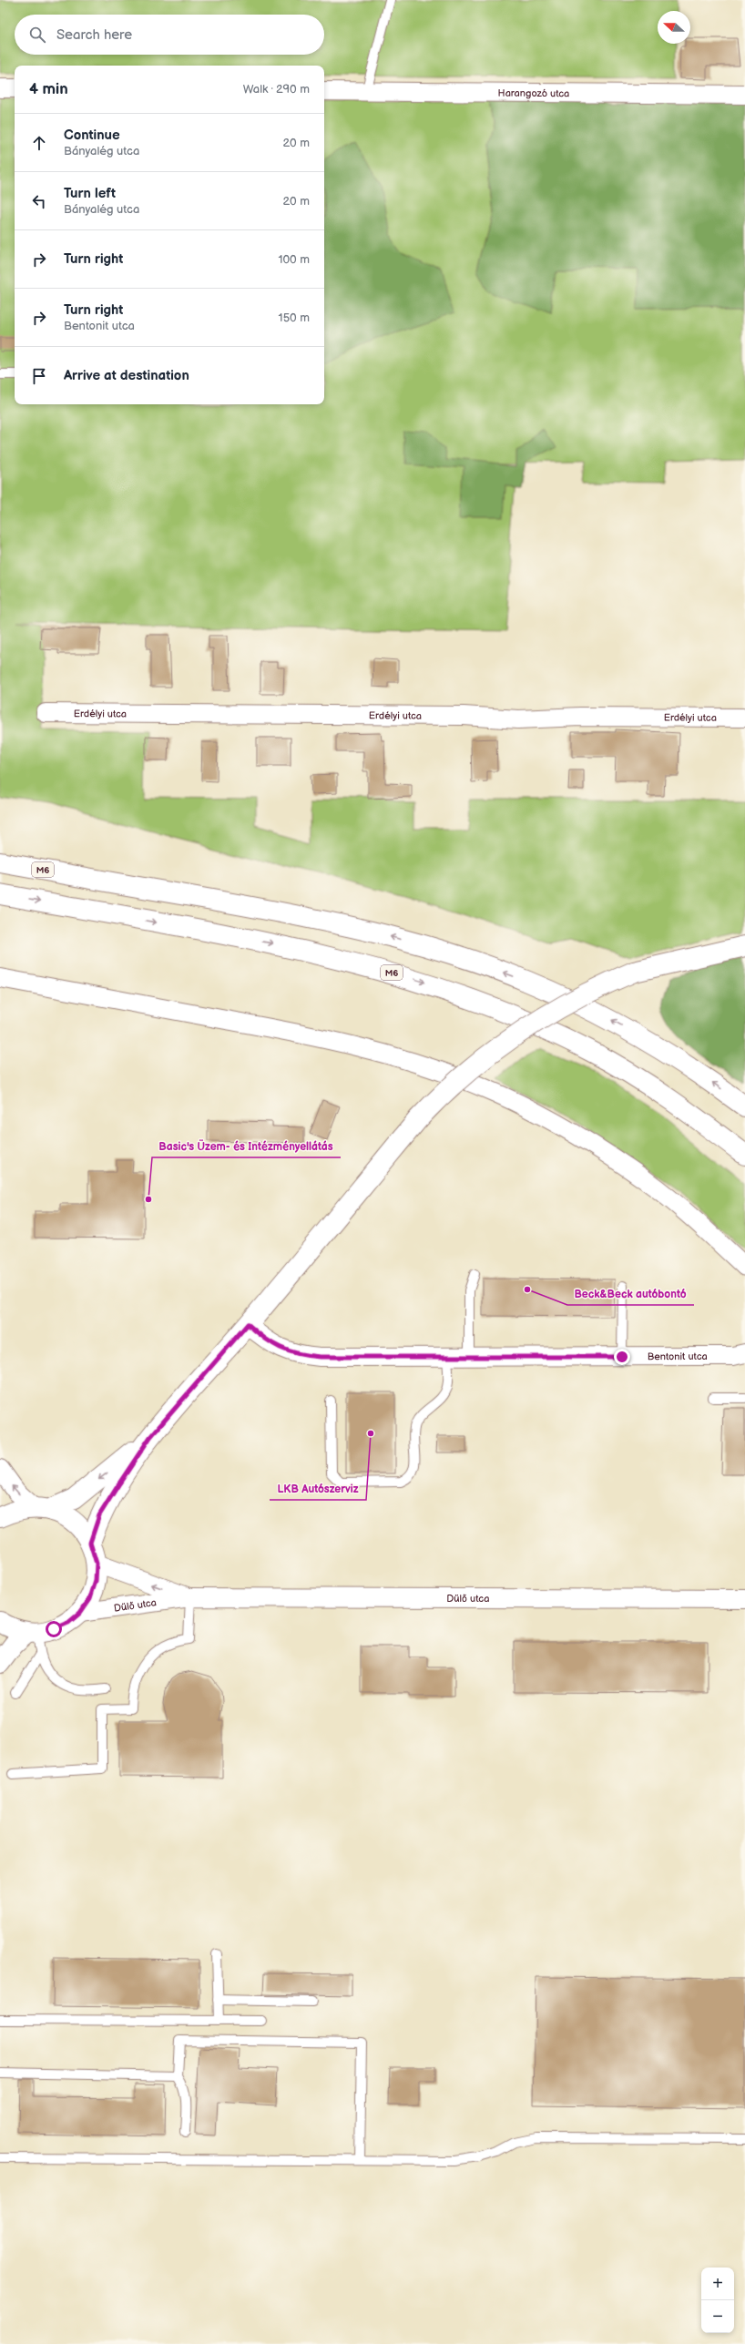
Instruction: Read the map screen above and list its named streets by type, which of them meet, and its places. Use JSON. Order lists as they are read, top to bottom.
{
  "streets": {
    "main road": ["M6"],
    "street": [
      "Harangozó utca",
      "Erdélyi utca",
      "Bentonit utca",
      "Dűlő utca"
    ]
  },
  "places": ["Basic's Üzem- és Intézményellátás", "Beck&Beck autóbontó", "LKB Autószerviz"],
  "north": "left",
  "page": {
    "search": "Search here",
    "heading": ["4 min", "Walk · 290 m"],
    "list": [
      ["Continue", "Bányalég utca", "20 m"],
      ["Turn left", "Bányalég utca", "20 m"],
      ["Turn right", "100 m"],
      ["Turn right", "Bentonit utca", "150 m"],
      "Arrive at destination"
    ],
    "map_buttons": ["+", "−"]
  }
}
